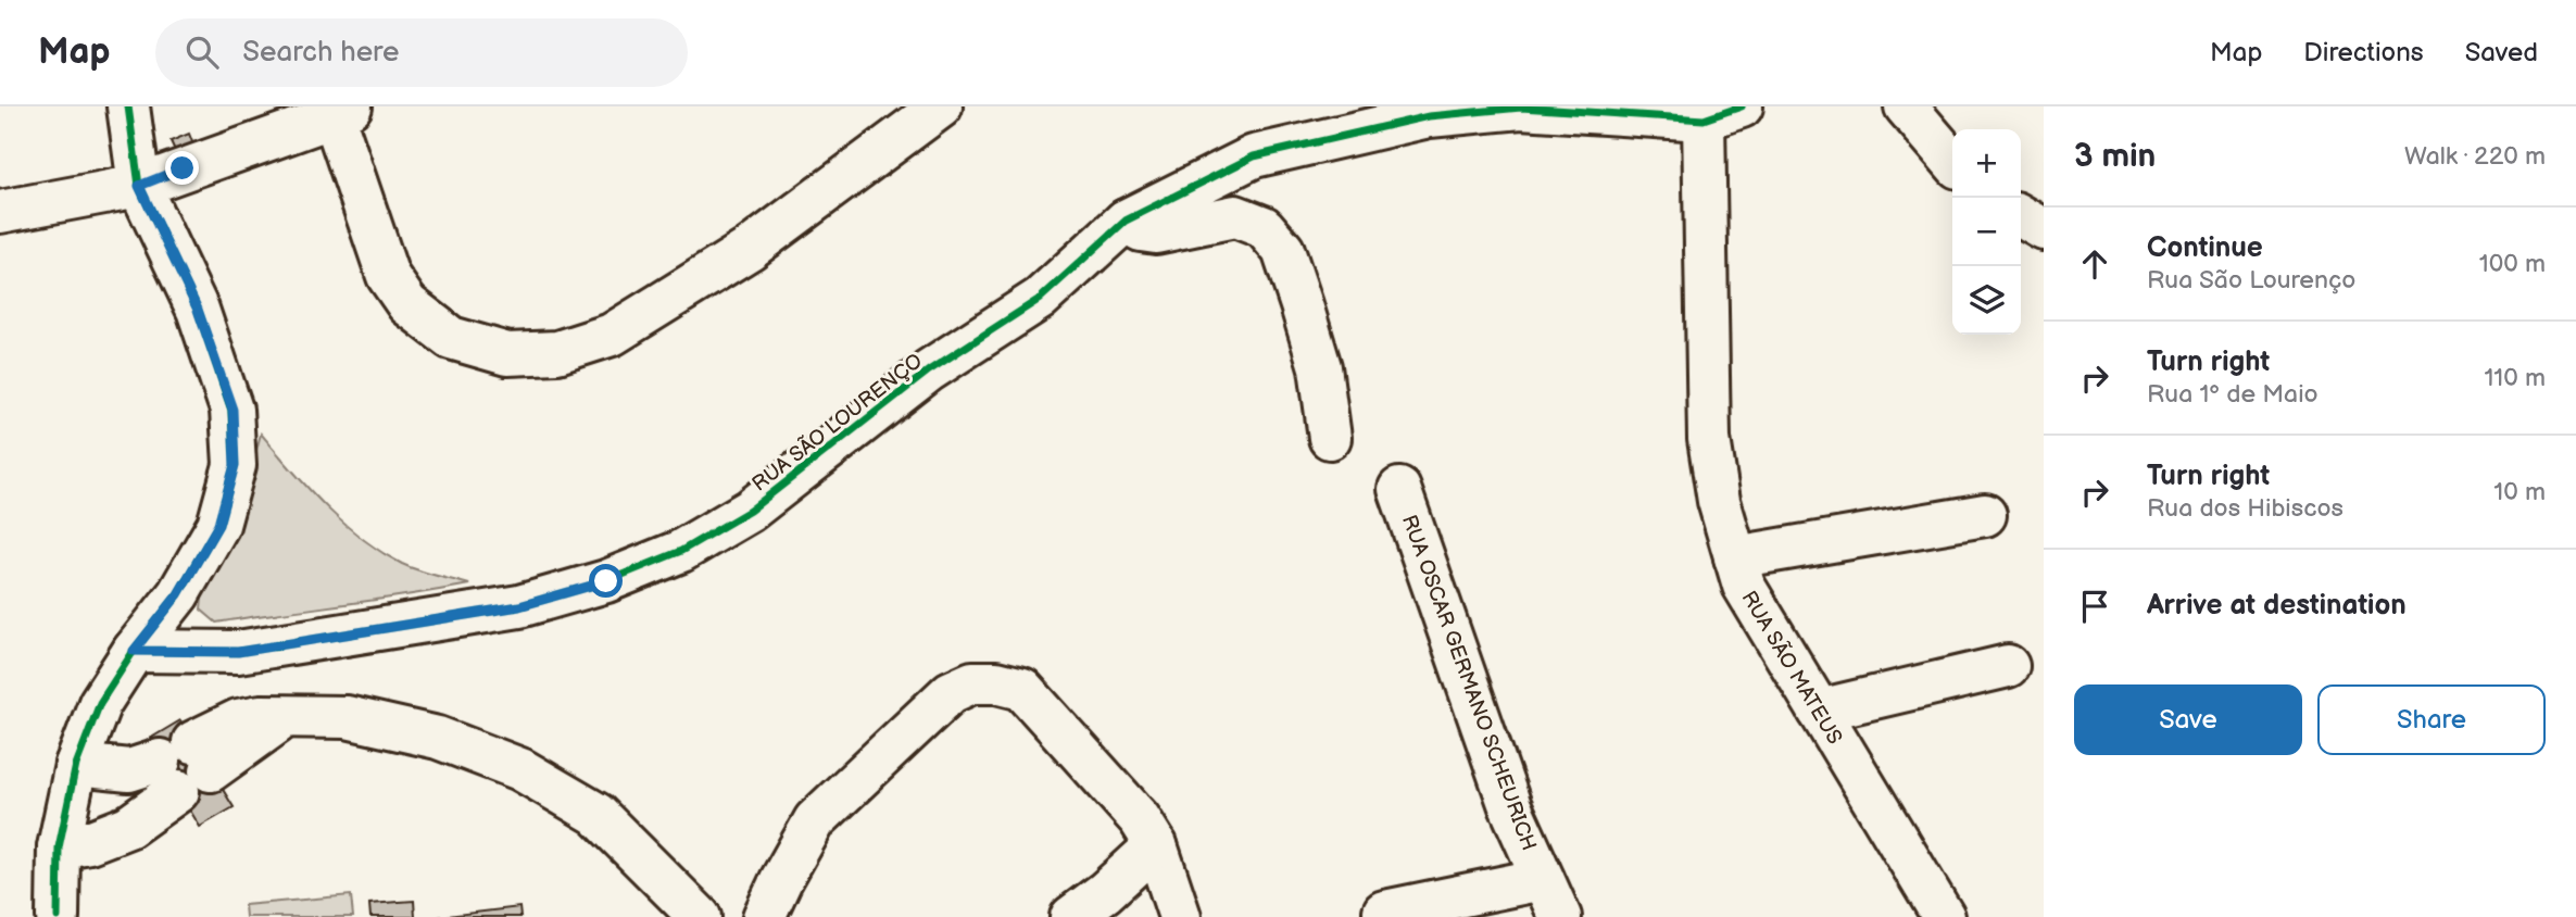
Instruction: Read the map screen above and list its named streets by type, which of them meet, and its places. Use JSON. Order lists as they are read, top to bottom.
{
  "streets": {
    "street": ["RUA SÃO LOURENÇO", "RUA SÃO MATEUS", "RUA OSCAR GERMANO SCHEURICH"]
  },
  "crossings": [
    ["RUA SÃO LOURENÇO", "RUA SÃO MATEUS"]
  ],
  "page": {
    "header": "Map",
    "search": "Search here",
    "nav": ["Map", "Directions", "Saved"],
    "heading": ["3 min", "Walk · 220 m"],
    "map_buttons": ["+", "−"],
    "list": [
      ["Continue", "Rua São Lourenço", "100 m"],
      ["Turn right", "Rua 1º de Maio", "110 m"],
      ["Turn right", "Rua dos Hibiscos", "10 m"],
      "Arrive at destination"
    ],
    "buttons": ["Save", "Share"]
  }
}
